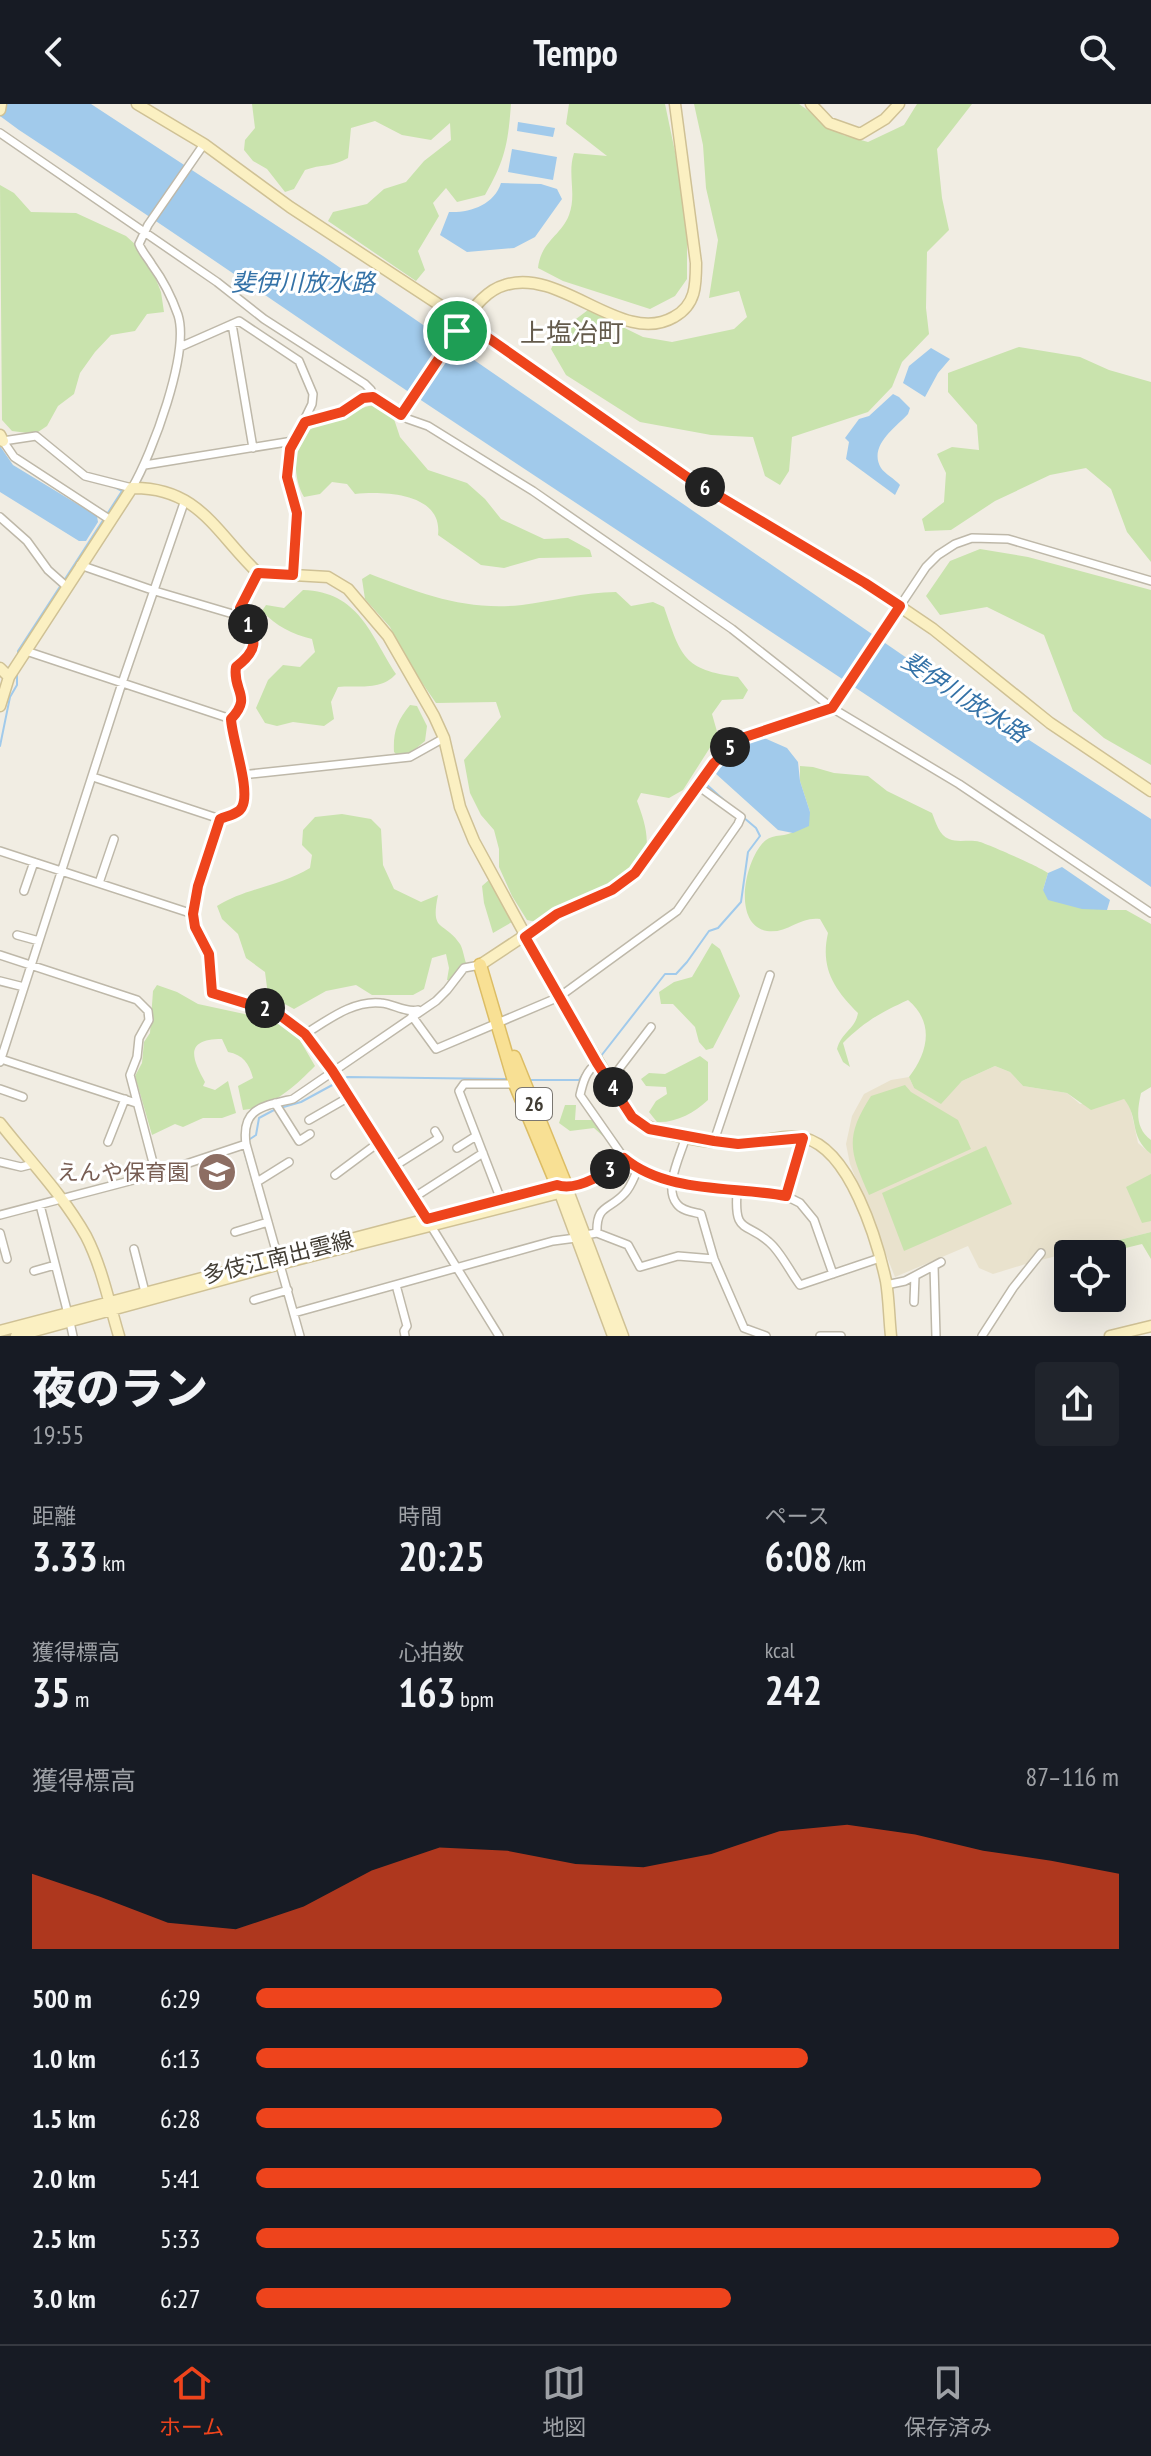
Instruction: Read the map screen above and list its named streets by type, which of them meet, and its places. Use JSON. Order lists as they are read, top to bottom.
{
  "streets": {
    "main road": ["26"],
    "street": ["多伎江南出雲線"]
  },
  "crossings": [
    ["26", "多伎江南出雲線"]
  ],
  "districts": ["上塩冶町"],
  "water": ["斐伊川放水路"],
  "places": {
    "school or university": ["えんや保育園"]
  },
  "page": {
    "header": "Tempo",
    "pins": [
      "6",
      "1",
      "5",
      "2",
      "4",
      "3"
    ],
    "heading": ["夜のラン", "19:55"],
    "stats": [
      ["距離", "3.33 km"],
      ["時間", "20:25"],
      ["ペース", "6:08 /km"],
      ["獲得標高", "35 m"],
      ["心拍数", "163 bpm"],
      ["kcal", "242"]
    ],
    "chart": ["獲得標高", "87–116 m"],
    "list": [
      {
        "name": "500 m",
        "note": "6:29"
      },
      {
        "name": "1.0 km",
        "note": "6:13"
      },
      {
        "name": "1.5 km",
        "note": "6:28"
      },
      {
        "name": "2.0 km",
        "note": "5:41"
      },
      {
        "name": "2.5 km",
        "note": "5:33"
      },
      {
        "name": "3.0 km",
        "note": "6:27"
      }
    ],
    "tabs": ["ホーム", "地図", "保存済み"]
  }
}
